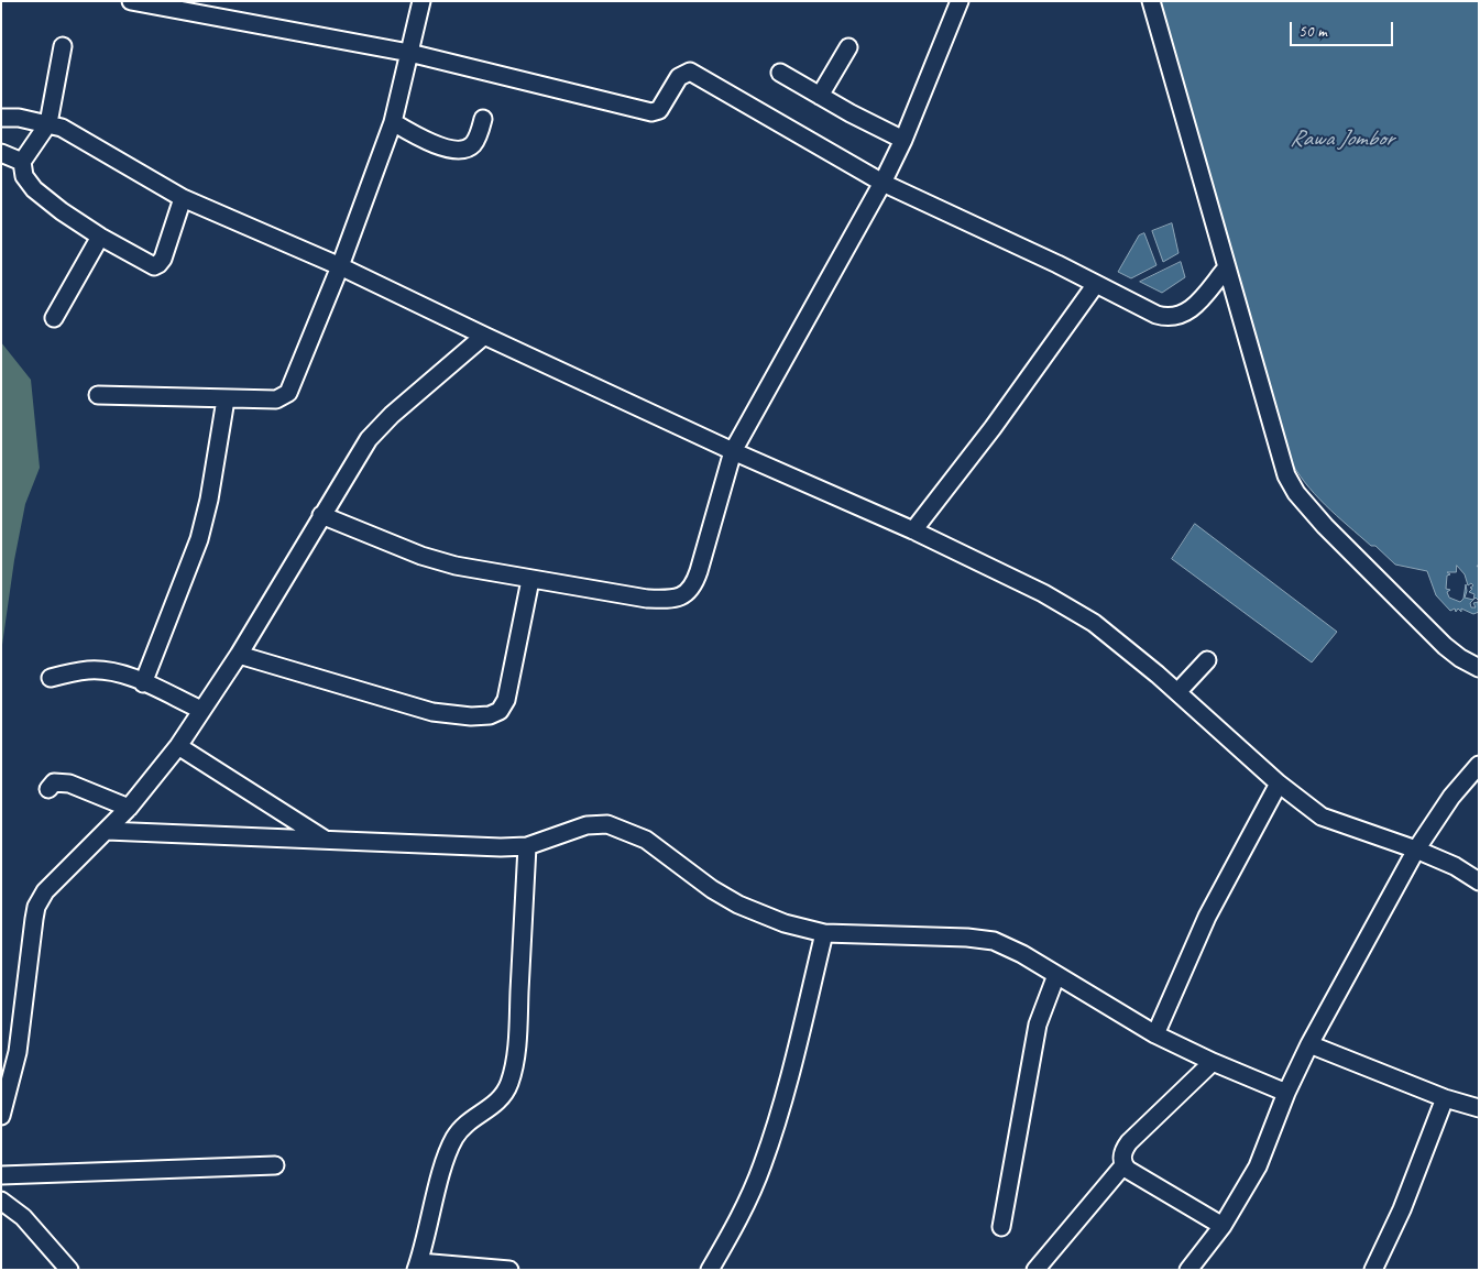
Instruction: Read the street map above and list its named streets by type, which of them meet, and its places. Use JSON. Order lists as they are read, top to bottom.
{
  "water": ["Rawa Jombor"],
  "scale_bar": "50 m"
}
